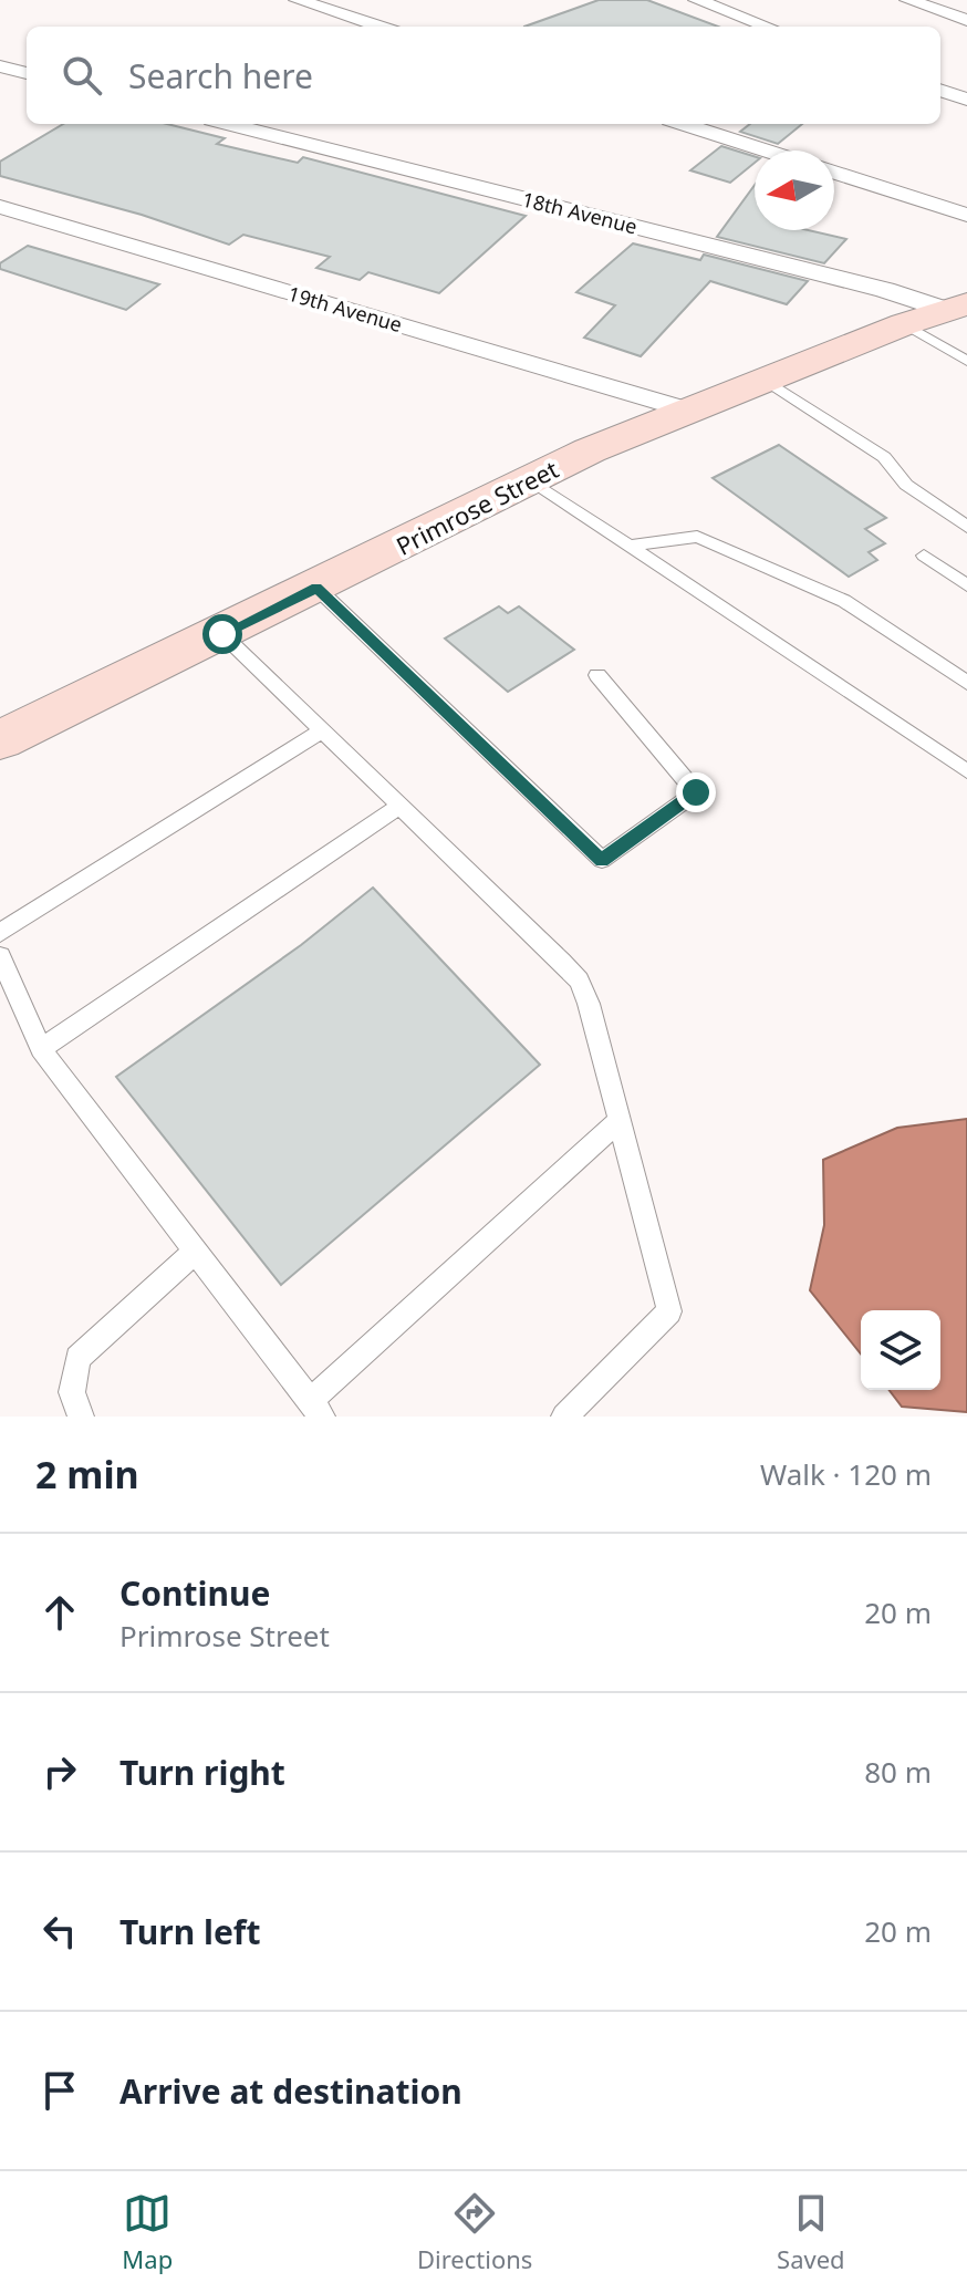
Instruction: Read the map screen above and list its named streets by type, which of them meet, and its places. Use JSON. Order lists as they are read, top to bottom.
{
  "streets": {
    "main road": ["Primrose Street"],
    "street": ["18th Avenue", "19th Avenue"]
  },
  "crossings": [
    ["18th Avenue", "Primrose Street"],
    ["19th Avenue", "Primrose Street"]
  ],
  "north": "left",
  "page": {
    "search": "Search here",
    "heading": ["2 min", "Walk · 120 m"],
    "list": [
      ["Continue", "Primrose Street", "20 m"],
      ["Turn right", "80 m"],
      ["Turn left", "20 m"],
      "Arrive at destination"
    ],
    "nav": ["Map", "Directions", "Saved"]
  }
}
